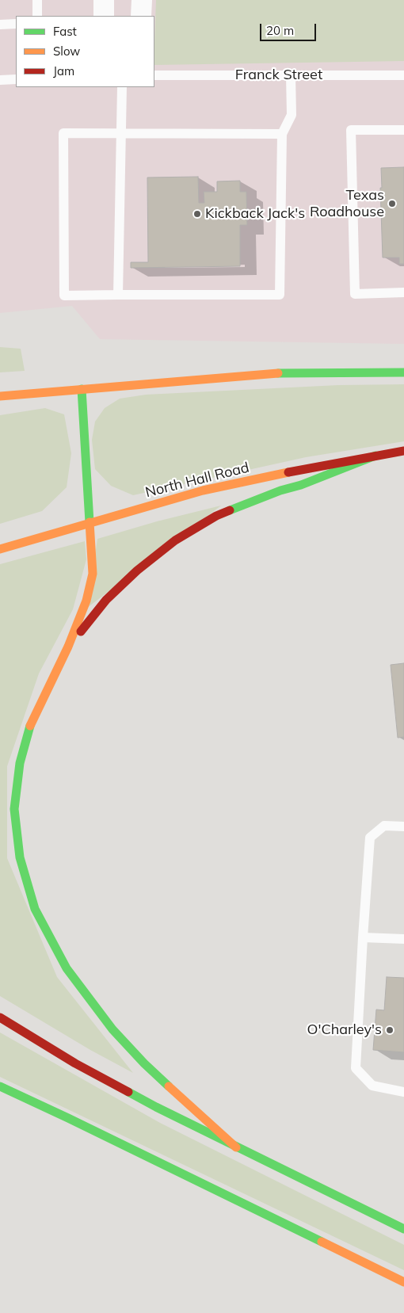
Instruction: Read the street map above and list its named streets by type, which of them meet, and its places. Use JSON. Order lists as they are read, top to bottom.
{
  "streets": {
    "main road": ["North Hall Road"],
    "lane": ["Franck Street"]
  },
  "places": ["Texas Roadhouse", "Kickback Jack's", "O'Charley's"],
  "legend": ["Fast", "Slow", "Jam"],
  "scale_bar": "20 m"
}
